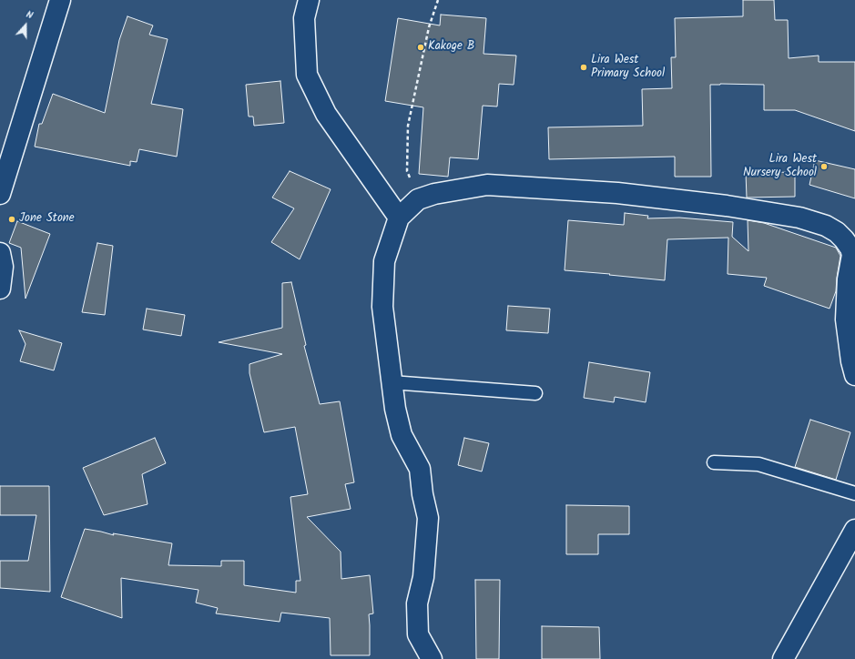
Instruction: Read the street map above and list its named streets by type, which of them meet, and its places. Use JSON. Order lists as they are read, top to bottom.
{
  "places": [
    "Kakoge B",
    "Lira West Primary School",
    "Lira West Nursery School",
    "Jone Stone"
  ],
  "north": "top"
}
